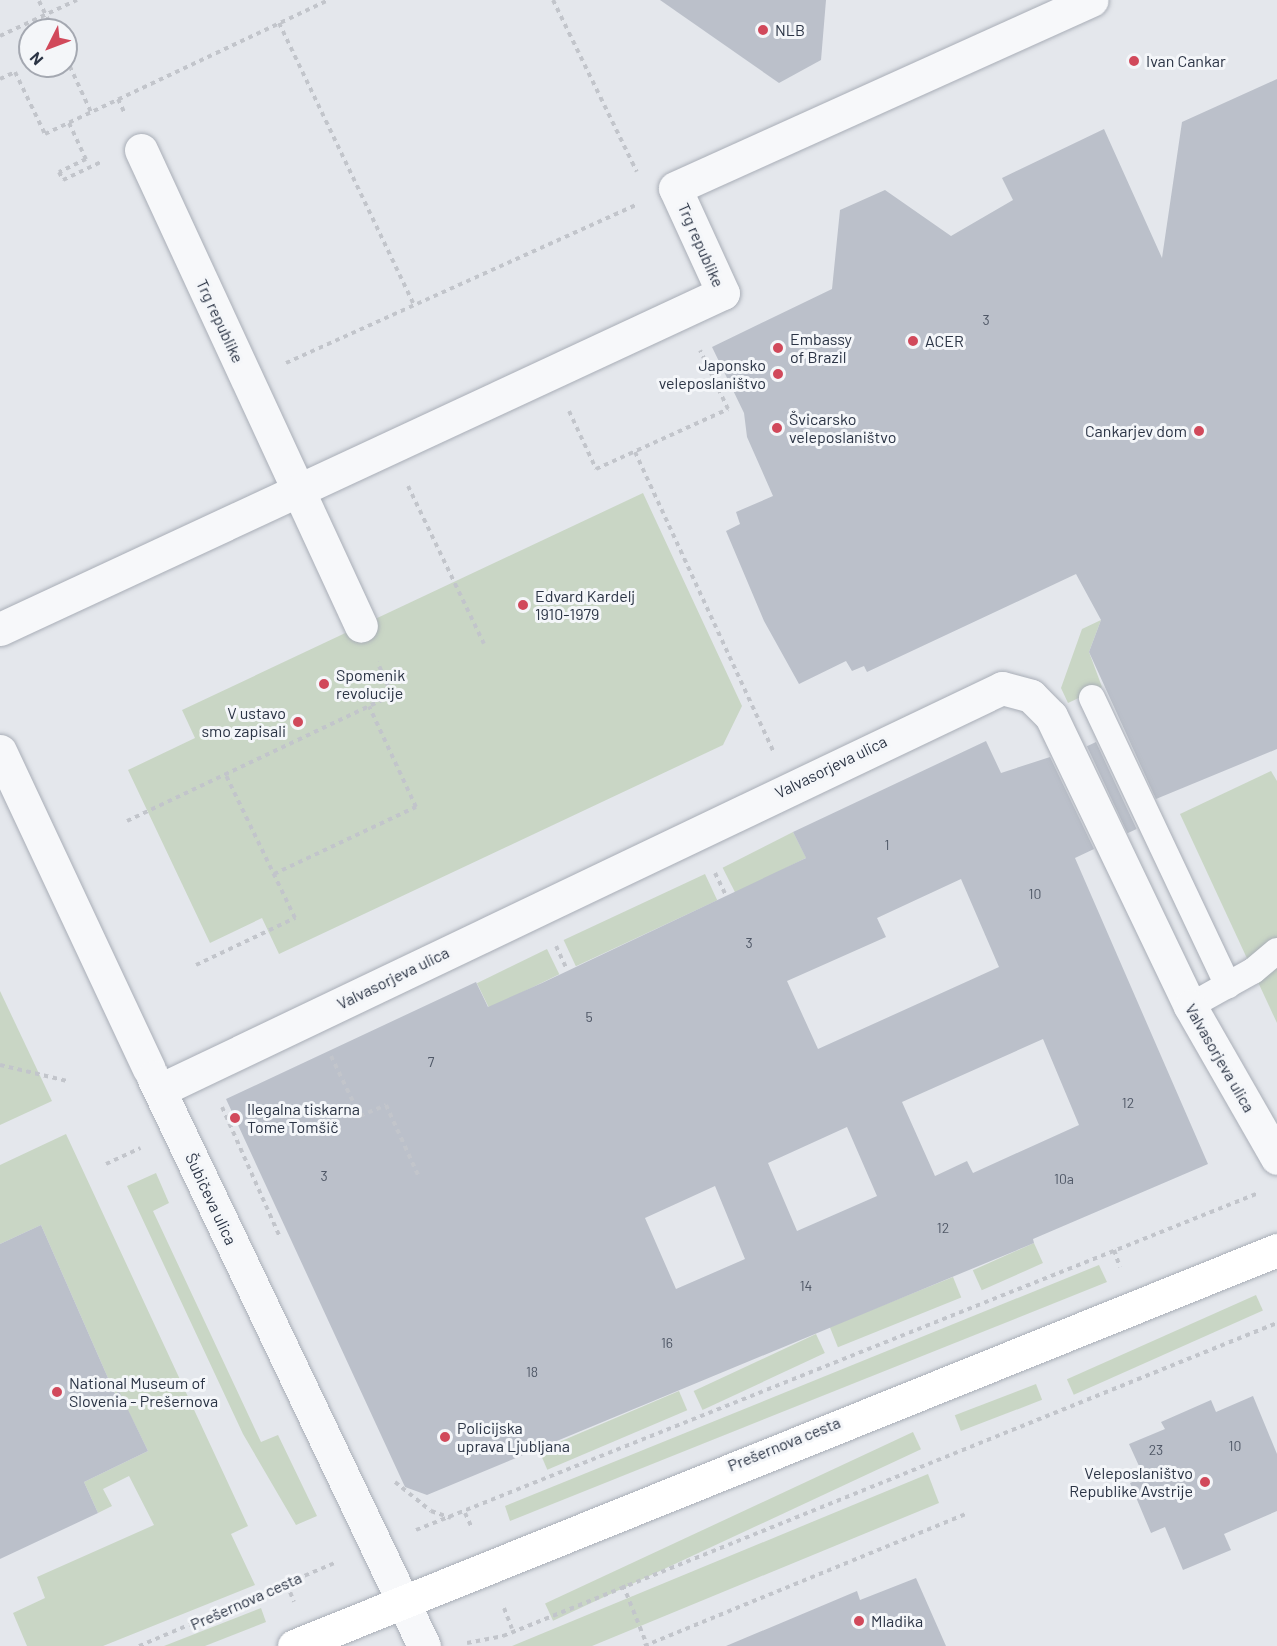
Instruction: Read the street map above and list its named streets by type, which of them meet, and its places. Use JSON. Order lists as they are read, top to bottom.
{
  "streets": {
    "main road": ["Prešernova cesta"],
    "street": ["Trg republike", "Valvasorjeva ulica", "Šubičeva ulica"]
  },
  "crossings": [
    ["Valvasorjeva ulica", "Šubičeva ulica"],
    ["Šubičeva ulica", "Prešernova cesta"]
  ],
  "places": [
    "NLB",
    "Ivan Cankar",
    "ACER",
    "Embassy of Brazil",
    "Japonsko veleposlaništvo",
    "Švicarsko veleposlaništvo",
    "Cankarjev dom",
    "Edvard Kardelj 1910-1979",
    "Spomenik revolucije",
    "V ustavo smo zapisali",
    "Ilegalna tiskarna Tome Tomšič",
    "National Museum of Slovenia - Prešernova",
    "Policijska uprava Ljubljana",
    "Veleposlaništvo Republike Avstrije",
    "Mladika"
  ],
  "house_numbers": [
    "3",
    "1",
    "10",
    "3",
    "5",
    "7",
    "12",
    "3",
    "10a",
    "12",
    "14",
    "16",
    "18",
    "10",
    "23"
  ],
  "north": "bottom left"
}
